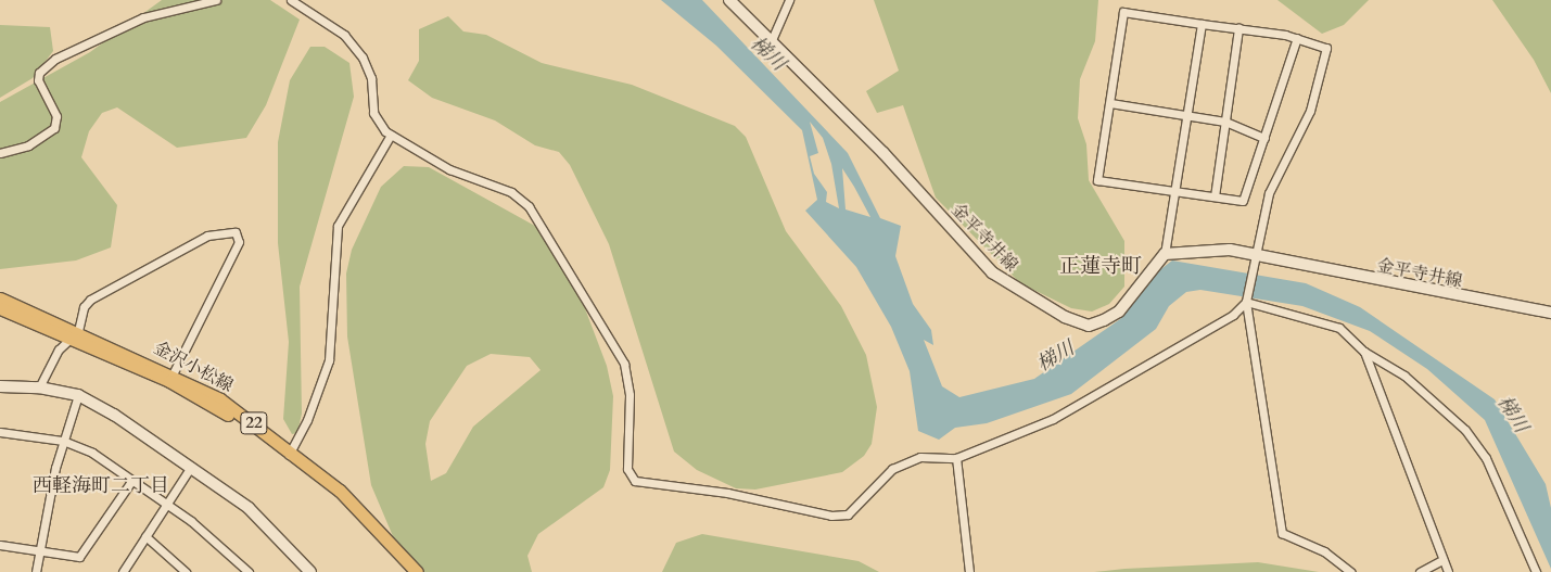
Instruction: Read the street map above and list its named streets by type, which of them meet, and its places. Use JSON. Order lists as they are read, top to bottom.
{
  "streets": {
    "main road": ["金平寺井線", "金沢小松線", "22"]
  },
  "districts": ["正蓮寺町", "西軽海町二丁目"],
  "water": ["梯川"]
}
